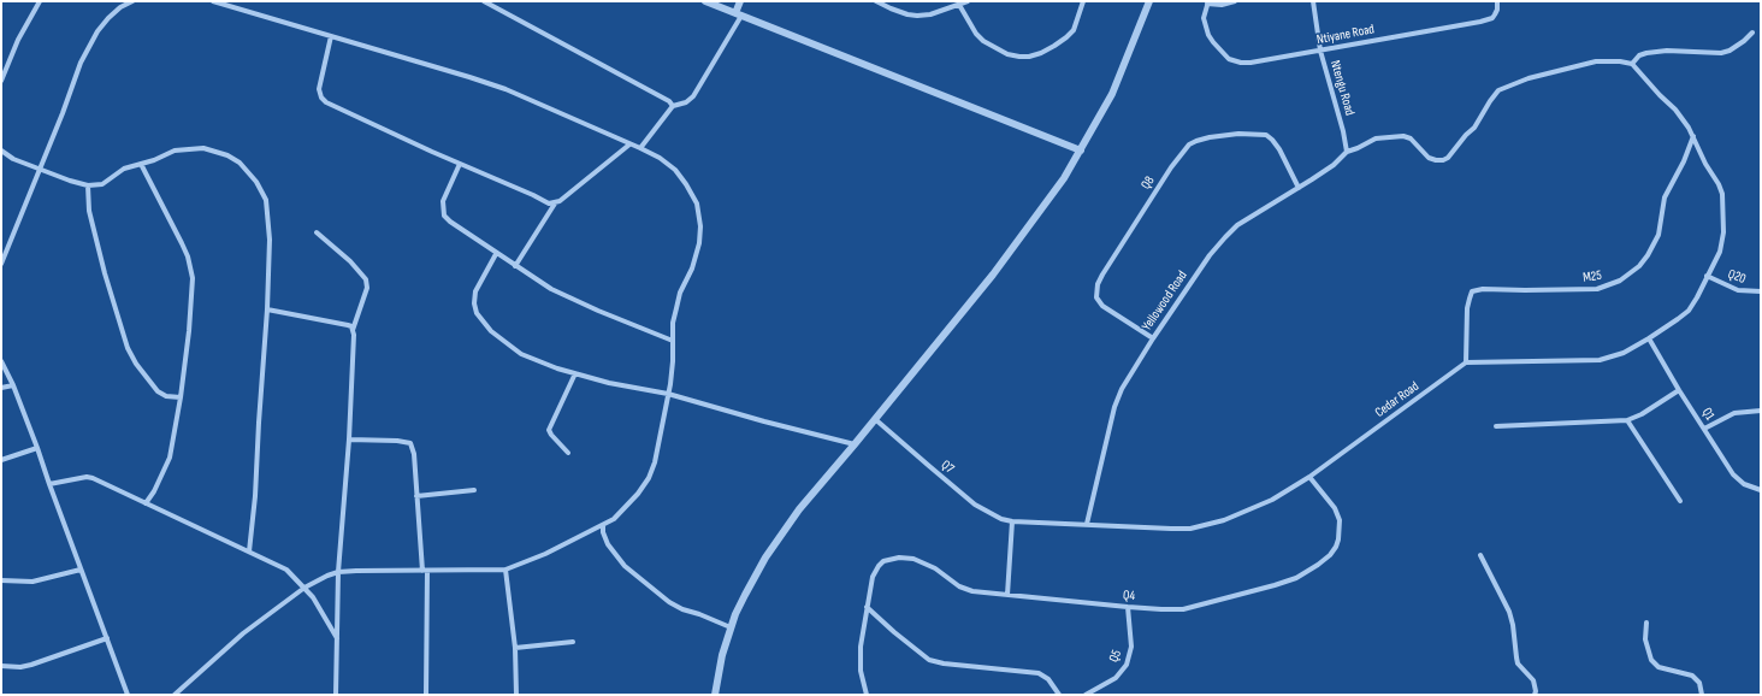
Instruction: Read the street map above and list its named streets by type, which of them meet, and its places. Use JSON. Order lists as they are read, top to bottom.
{
  "streets": {
    "street": [
      "Ntiyane Road",
      "Ntengu Road",
      "Q8",
      "M25",
      "Q20",
      "Yellowood Road",
      "Cedar Road",
      "Q1",
      "Q7",
      "Q4",
      "Q5"
    ]
  },
  "crossings": [
    ["Ntiyane Road", "Ntengu Road"],
    ["Ntengu Road", "Yellowood Road"],
    ["Q8", "Yellowood Road"],
    ["M25", "Cedar Road"],
    ["Yellowood Road", "Cedar Road"],
    ["Cedar Road", "Q7"],
    ["Cedar Road", "Q4"],
    ["Q4", "Q5"]
  ]
}
